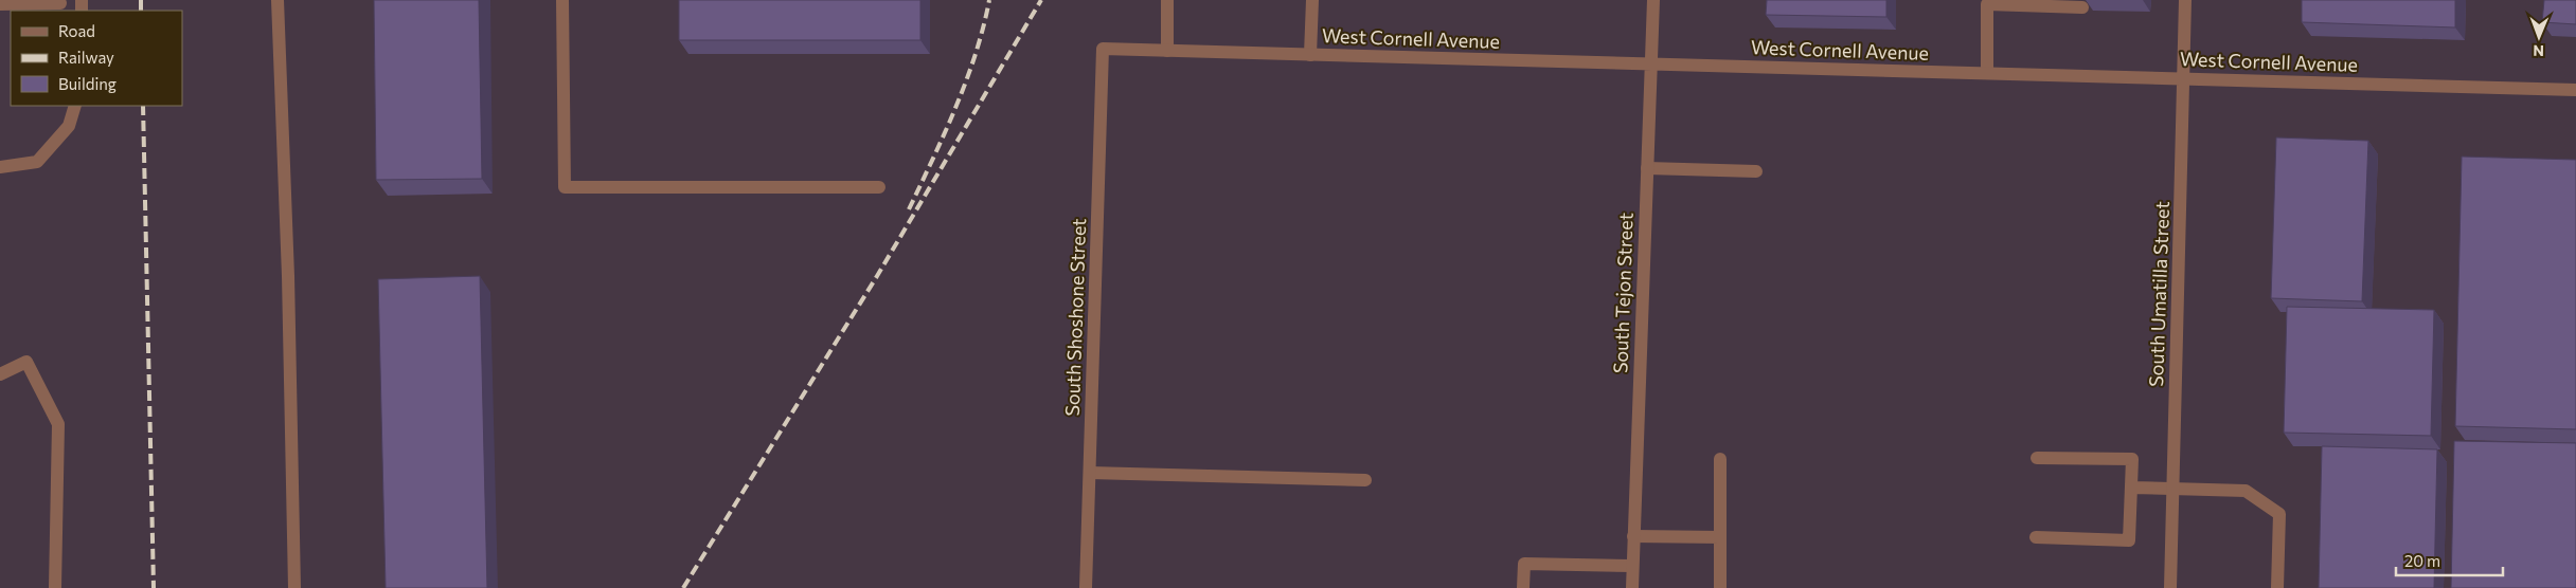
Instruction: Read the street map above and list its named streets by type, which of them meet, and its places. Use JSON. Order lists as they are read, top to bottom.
{
  "streets": {
    "street": [
      "West Cornell Avenue",
      "South Tejon Street",
      "South Umatilla Street",
      "South Shoshone Street"
    ]
  },
  "crossings": [
    ["West Cornell Avenue", "South Tejon Street"],
    ["West Cornell Avenue", "South Umatilla Street"],
    ["West Cornell Avenue", "South Shoshone Street"]
  ],
  "legend": ["Road", "Railway", "Building"],
  "scale_bar": "20 m",
  "north": "bottom"
}
